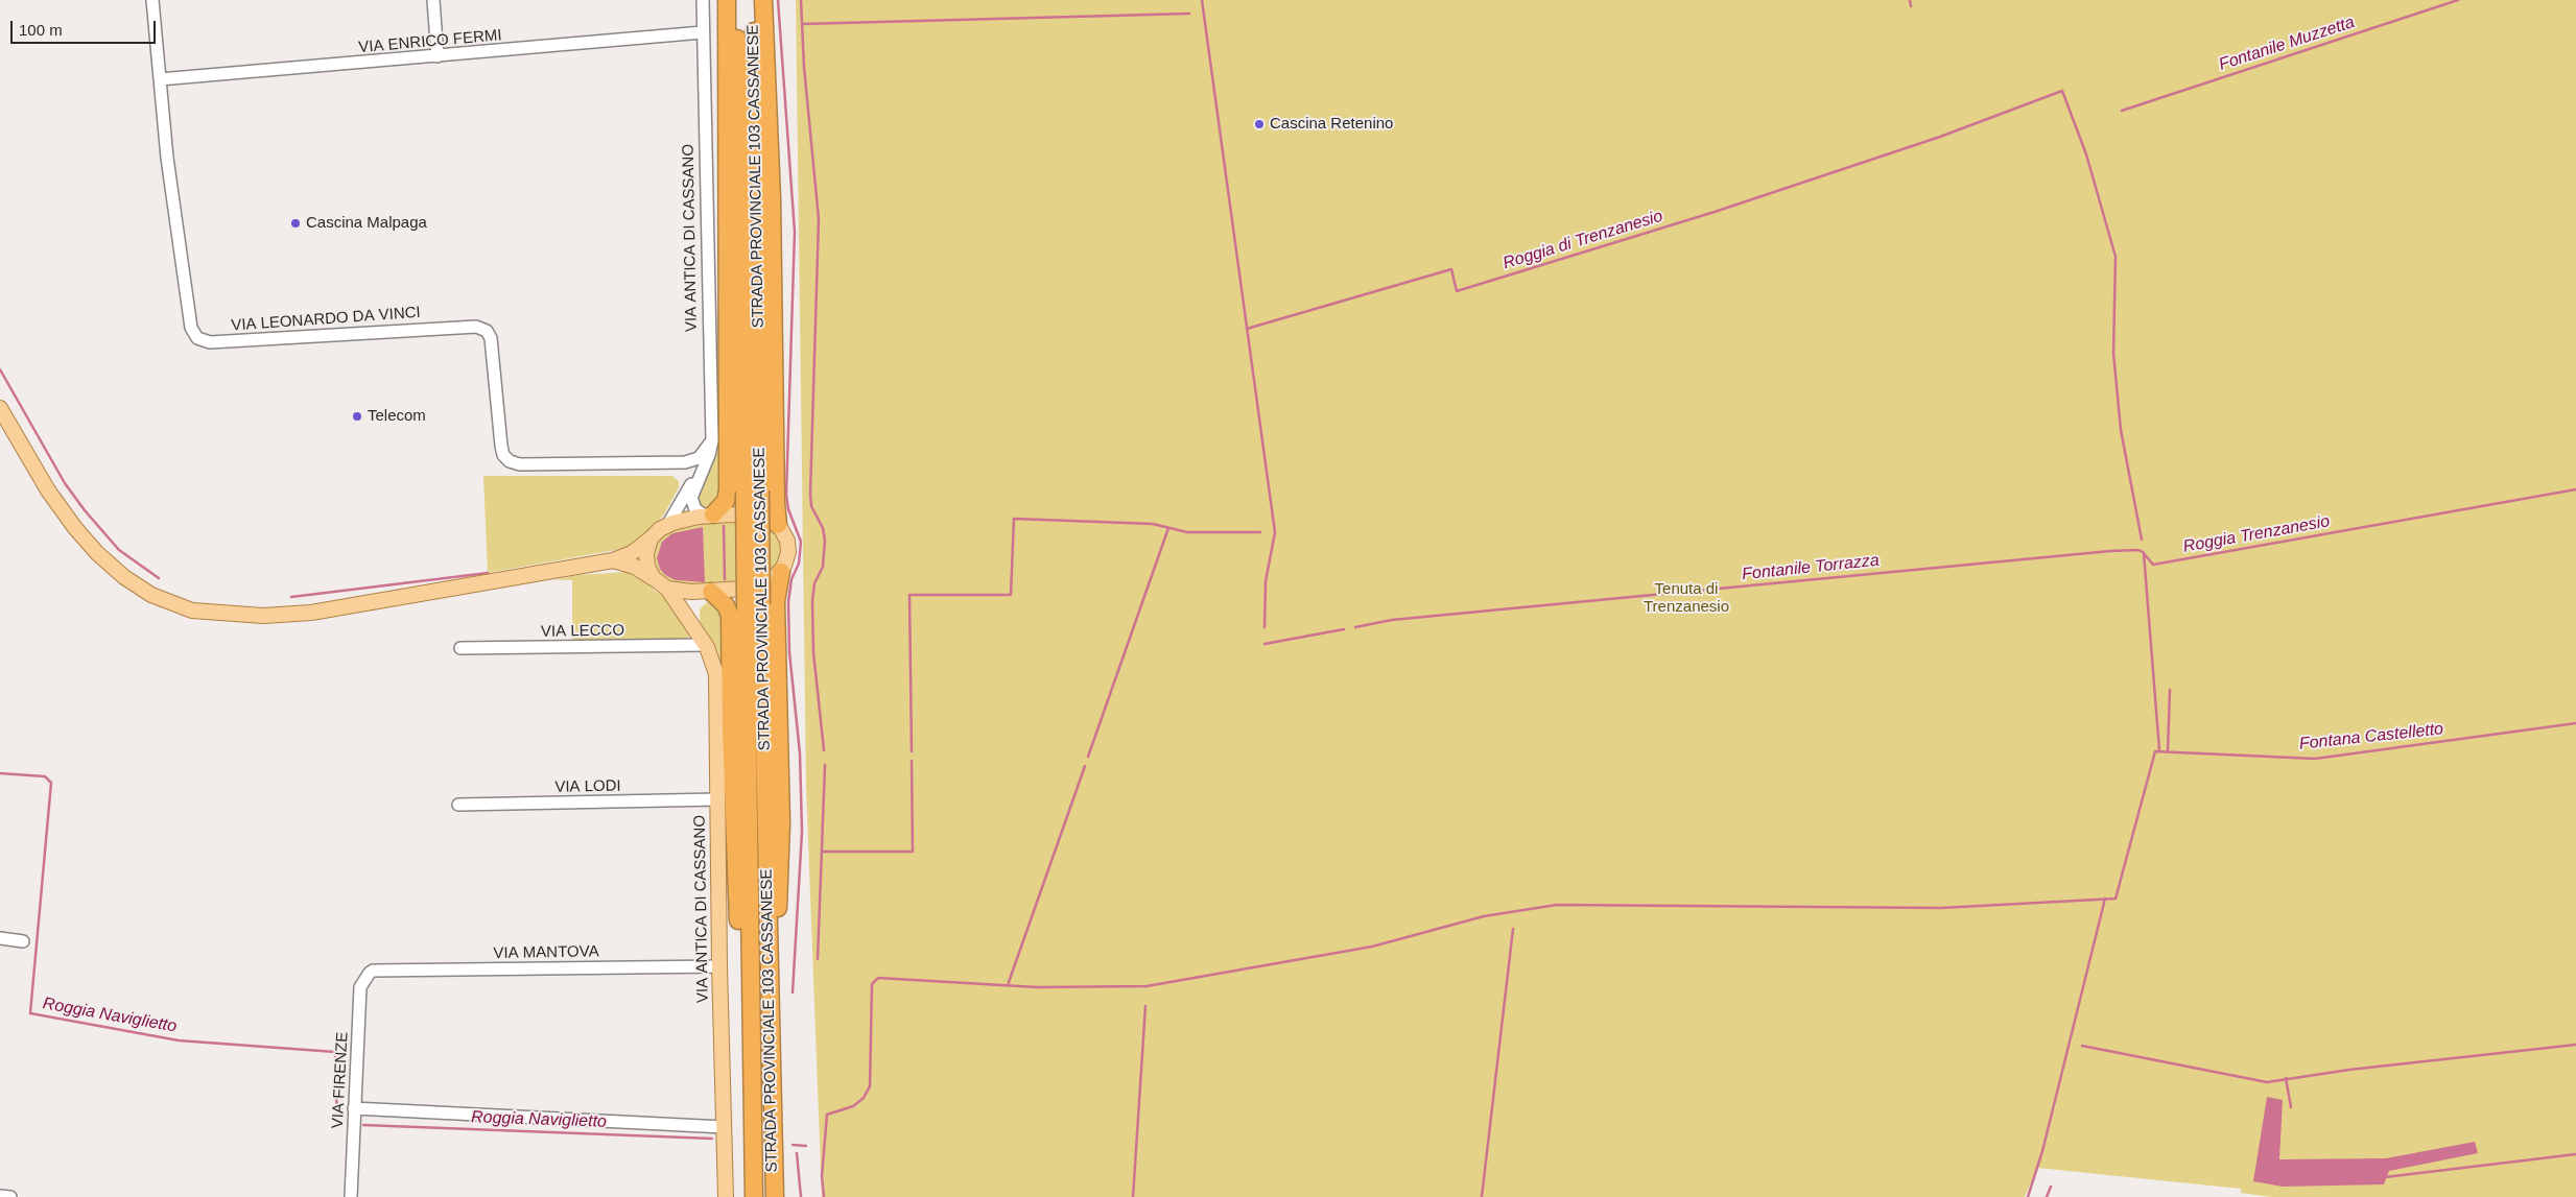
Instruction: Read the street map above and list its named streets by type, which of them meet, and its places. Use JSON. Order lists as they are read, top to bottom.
{
  "streets": {
    "highway": ["STRADA PROVINCIALE 103 CASSANESE"],
    "main road": ["VIA ANTICA DI CASSANO"],
    "street": [
      "VIA ENRICO FERMI",
      "VIA LEONARDO DA VINCI",
      "VIA LECCO",
      "VIA LODI",
      "VIA MANTOVA",
      "VIA FIRENZE"
    ]
  },
  "crossings": [
    ["VIA ENRICO FERMI", "VIA ANTICA DI CASSANO"],
    ["VIA ENRICO FERMI", "VIA LEONARDO DA VINCI"],
    ["VIA ANTICA DI CASSANO", "VIA LECCO"],
    ["VIA ANTICA DI CASSANO", "VIA LODI"],
    ["VIA ANTICA DI CASSANO", "VIA MANTOVA"],
    ["VIA MANTOVA", "VIA FIRENZE"]
  ],
  "water": [
    "Fontanile Muzzetta",
    "Roggia di Trenzanesio",
    "Roggia Trenzanesio",
    "Fontanile Torrazza",
    "Fontana Castelletto",
    "Roggia Naviglietto"
  ],
  "parks": ["Tenuta di Trenzanesio"],
  "places": ["Cascina Retenino", "Cascina Malpaga", "Telecom"],
  "scale_bar": "100 m"
}
